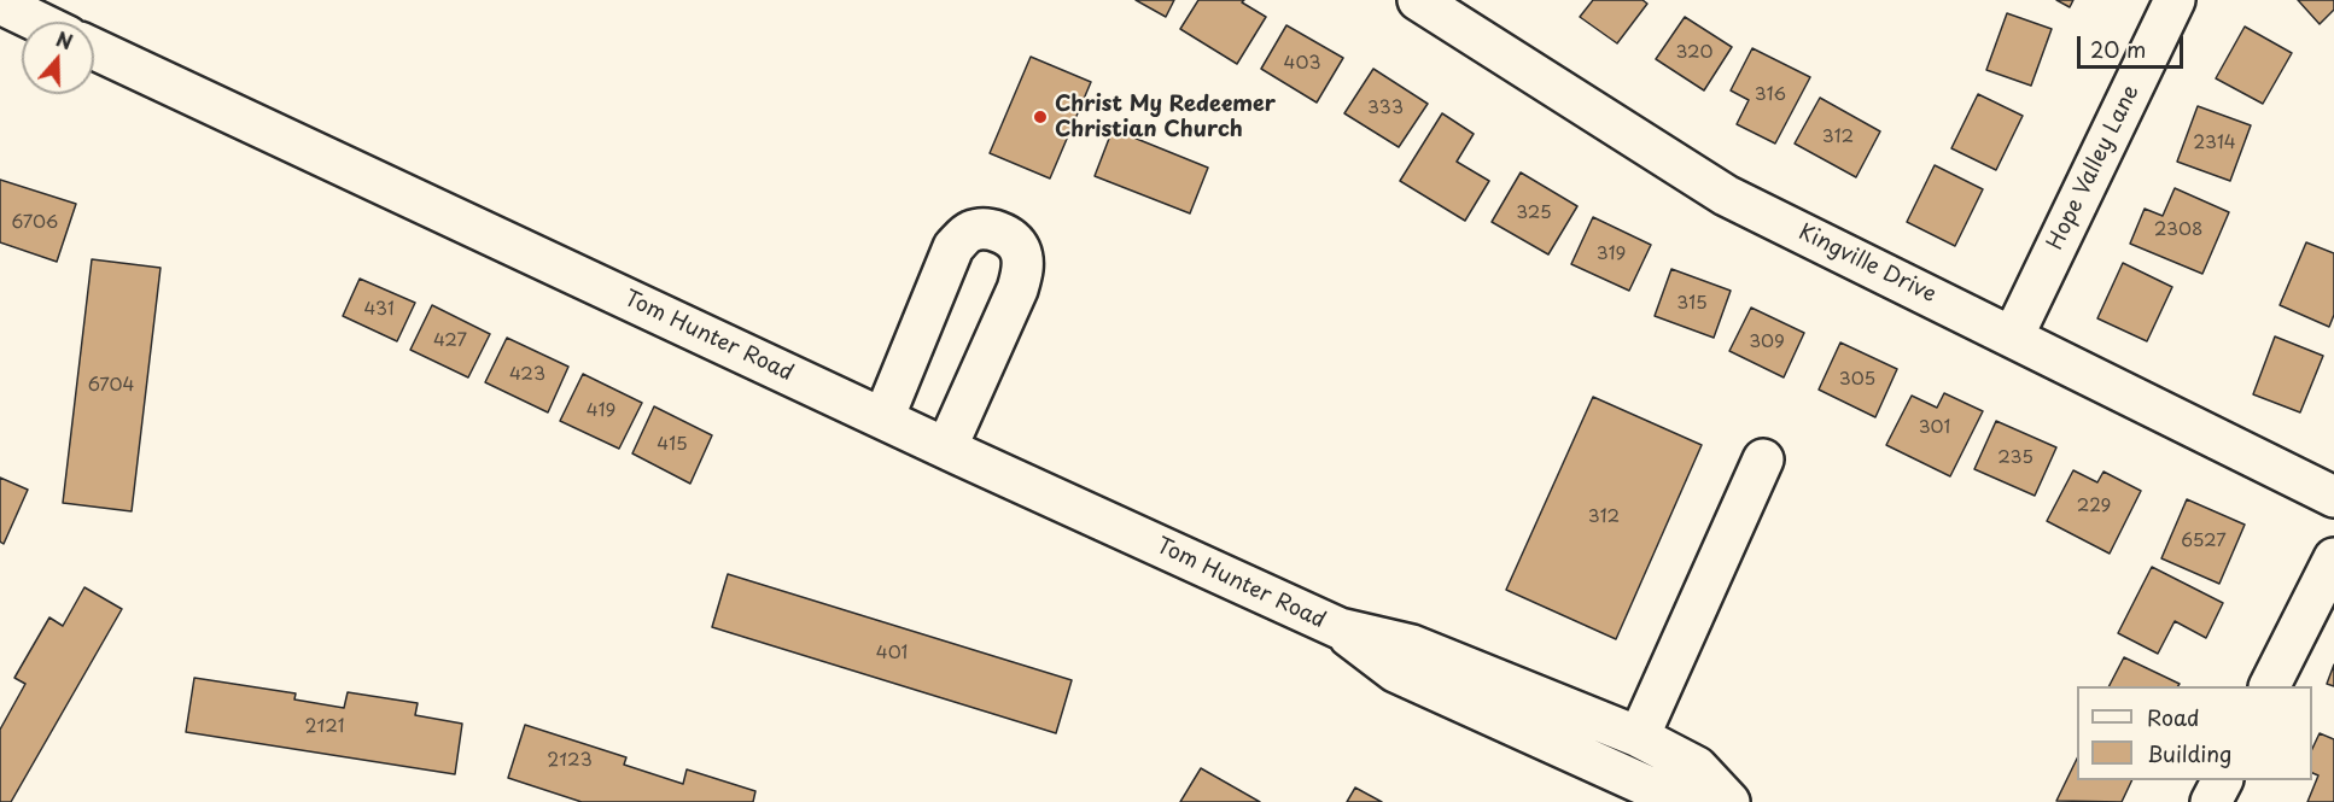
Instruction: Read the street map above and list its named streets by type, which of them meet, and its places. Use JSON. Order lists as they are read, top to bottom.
{
  "streets": {
    "street": ["Hope Valley Lane", "Kingville Drive", "Tom Hunter Road"]
  },
  "crossings": [
    ["Hope Valley Lane", "Kingville Drive"]
  ],
  "places": ["Christ My Redeemer Christian Church"],
  "house_numbers": [
    "320",
    "403",
    "316",
    "333",
    "312",
    "2314",
    "325",
    "6706",
    "2308",
    "319",
    "315",
    "431",
    "427",
    "309",
    "423",
    "305",
    "6704",
    "419",
    "301",
    "415",
    "235",
    "229",
    "312",
    "6527",
    "401",
    "2121",
    "2123"
  ],
  "legend": ["Road", "Building"],
  "scale_bar": "20 m",
  "north": "top"
}
